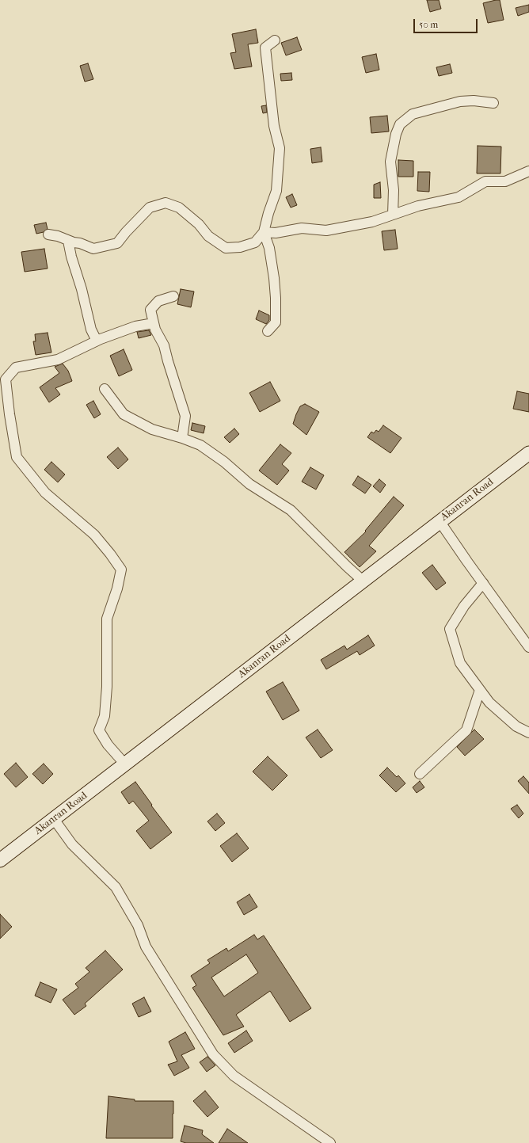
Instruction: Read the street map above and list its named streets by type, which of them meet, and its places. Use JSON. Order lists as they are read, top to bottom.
{
  "streets": {
    "main road": ["Akanran Road"]
  },
  "scale_bar": "50 m"
}
